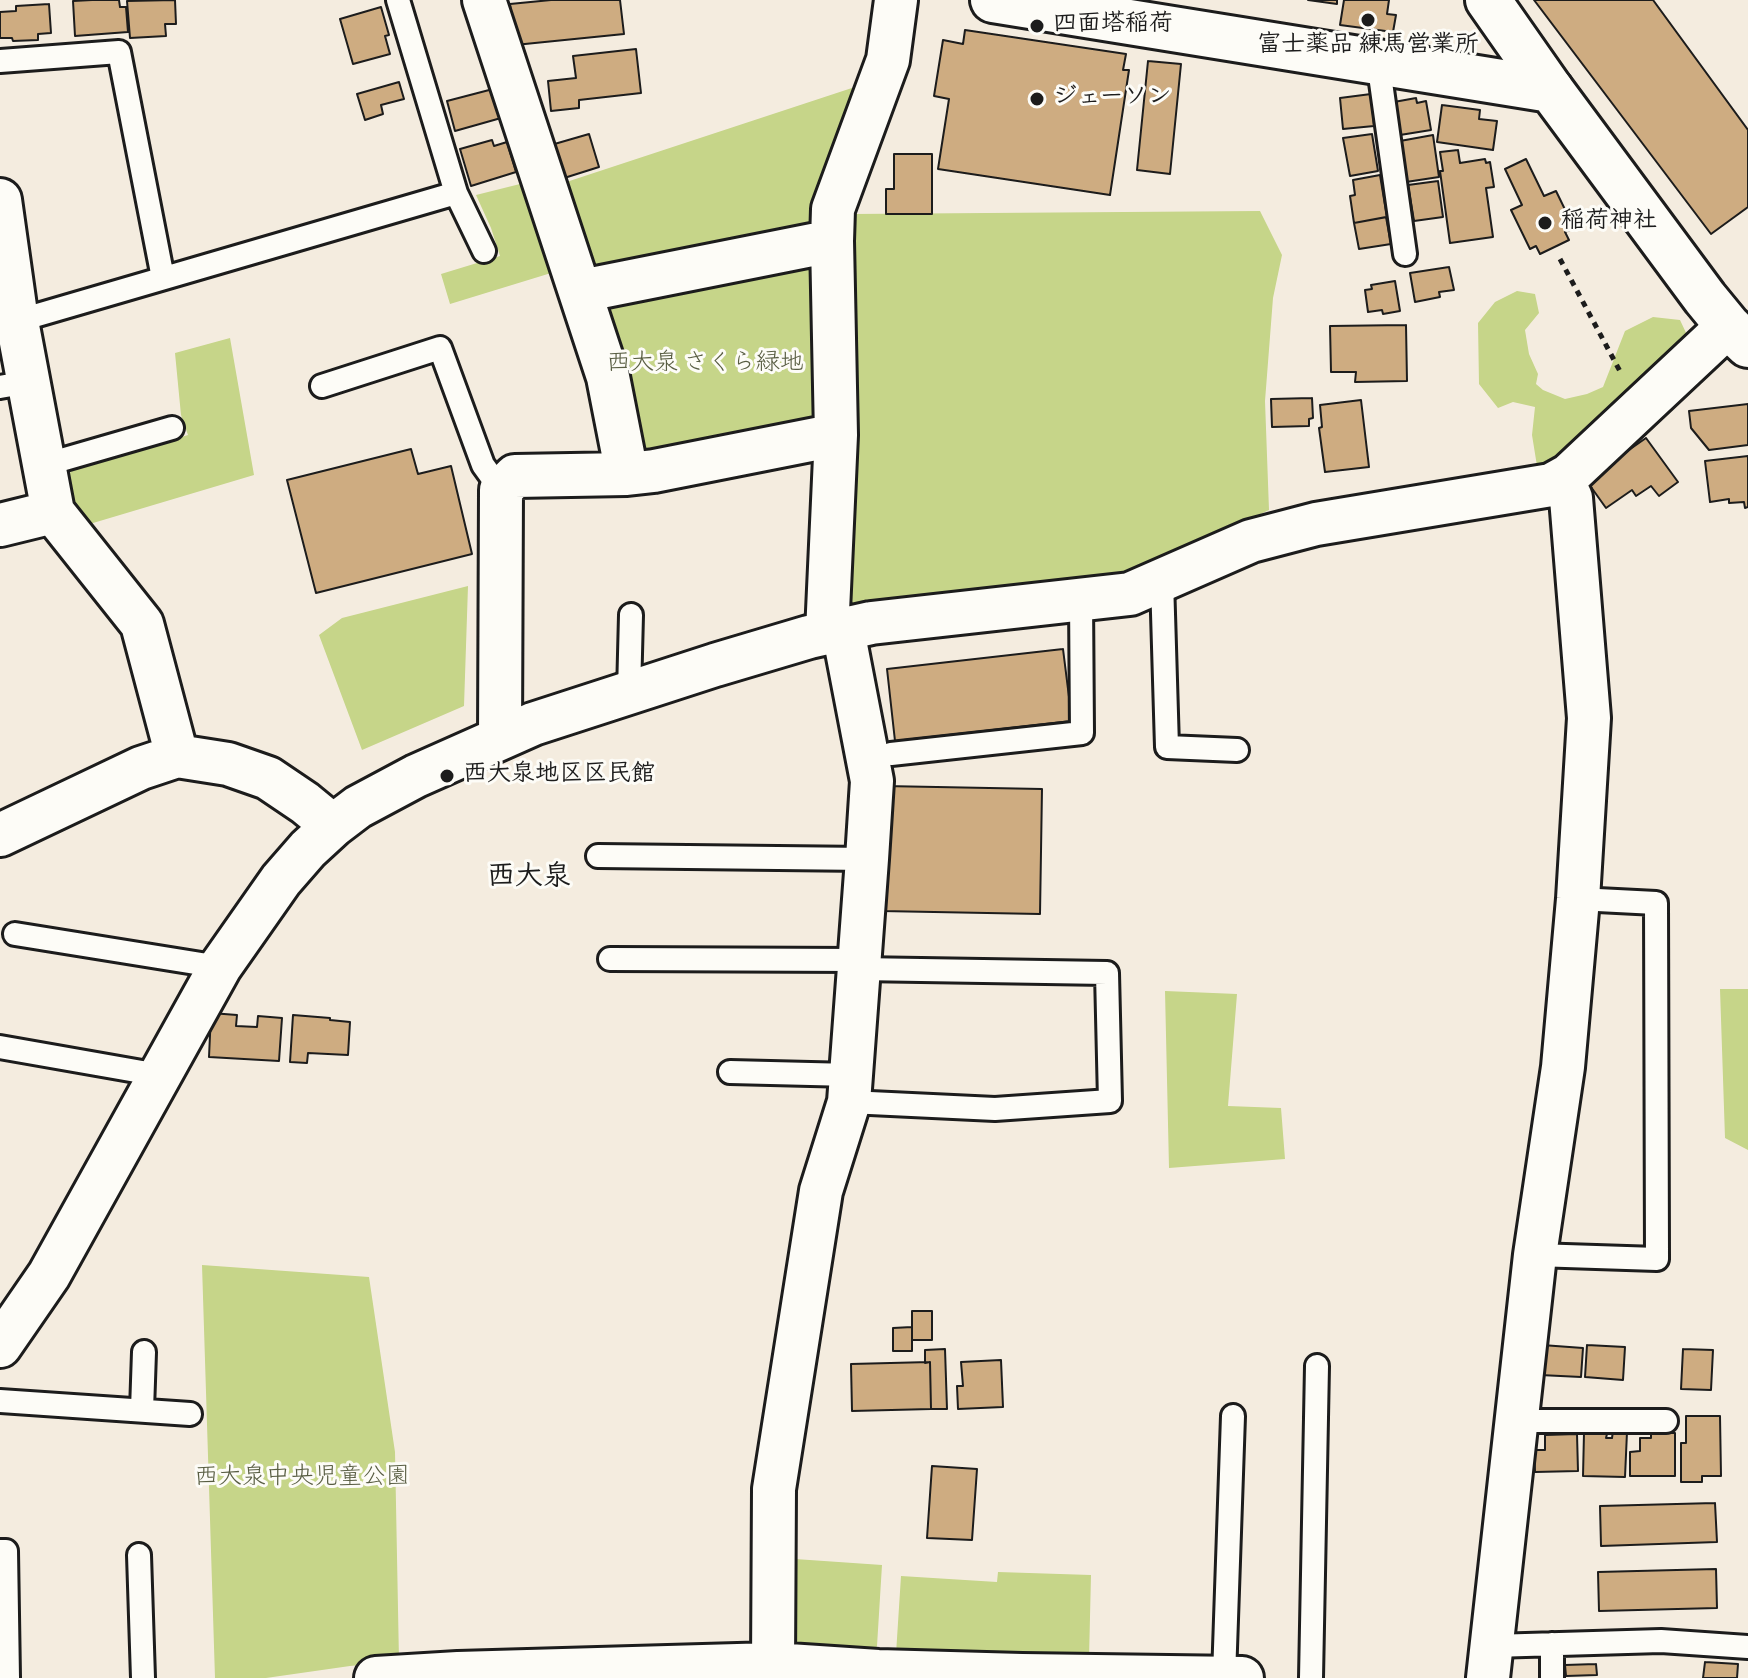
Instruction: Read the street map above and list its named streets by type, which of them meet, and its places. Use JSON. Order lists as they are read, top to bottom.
{
  "districts": ["西大泉"],
  "parks": ["西大泉 さくら緑地", "西大泉中央児童公園"],
  "places": [
    "富士薬品 練馬営業所",
    "四面塔稲荷",
    "ジェーソン",
    "稲荷神社",
    "西大泉地区区民館"
  ]
}
